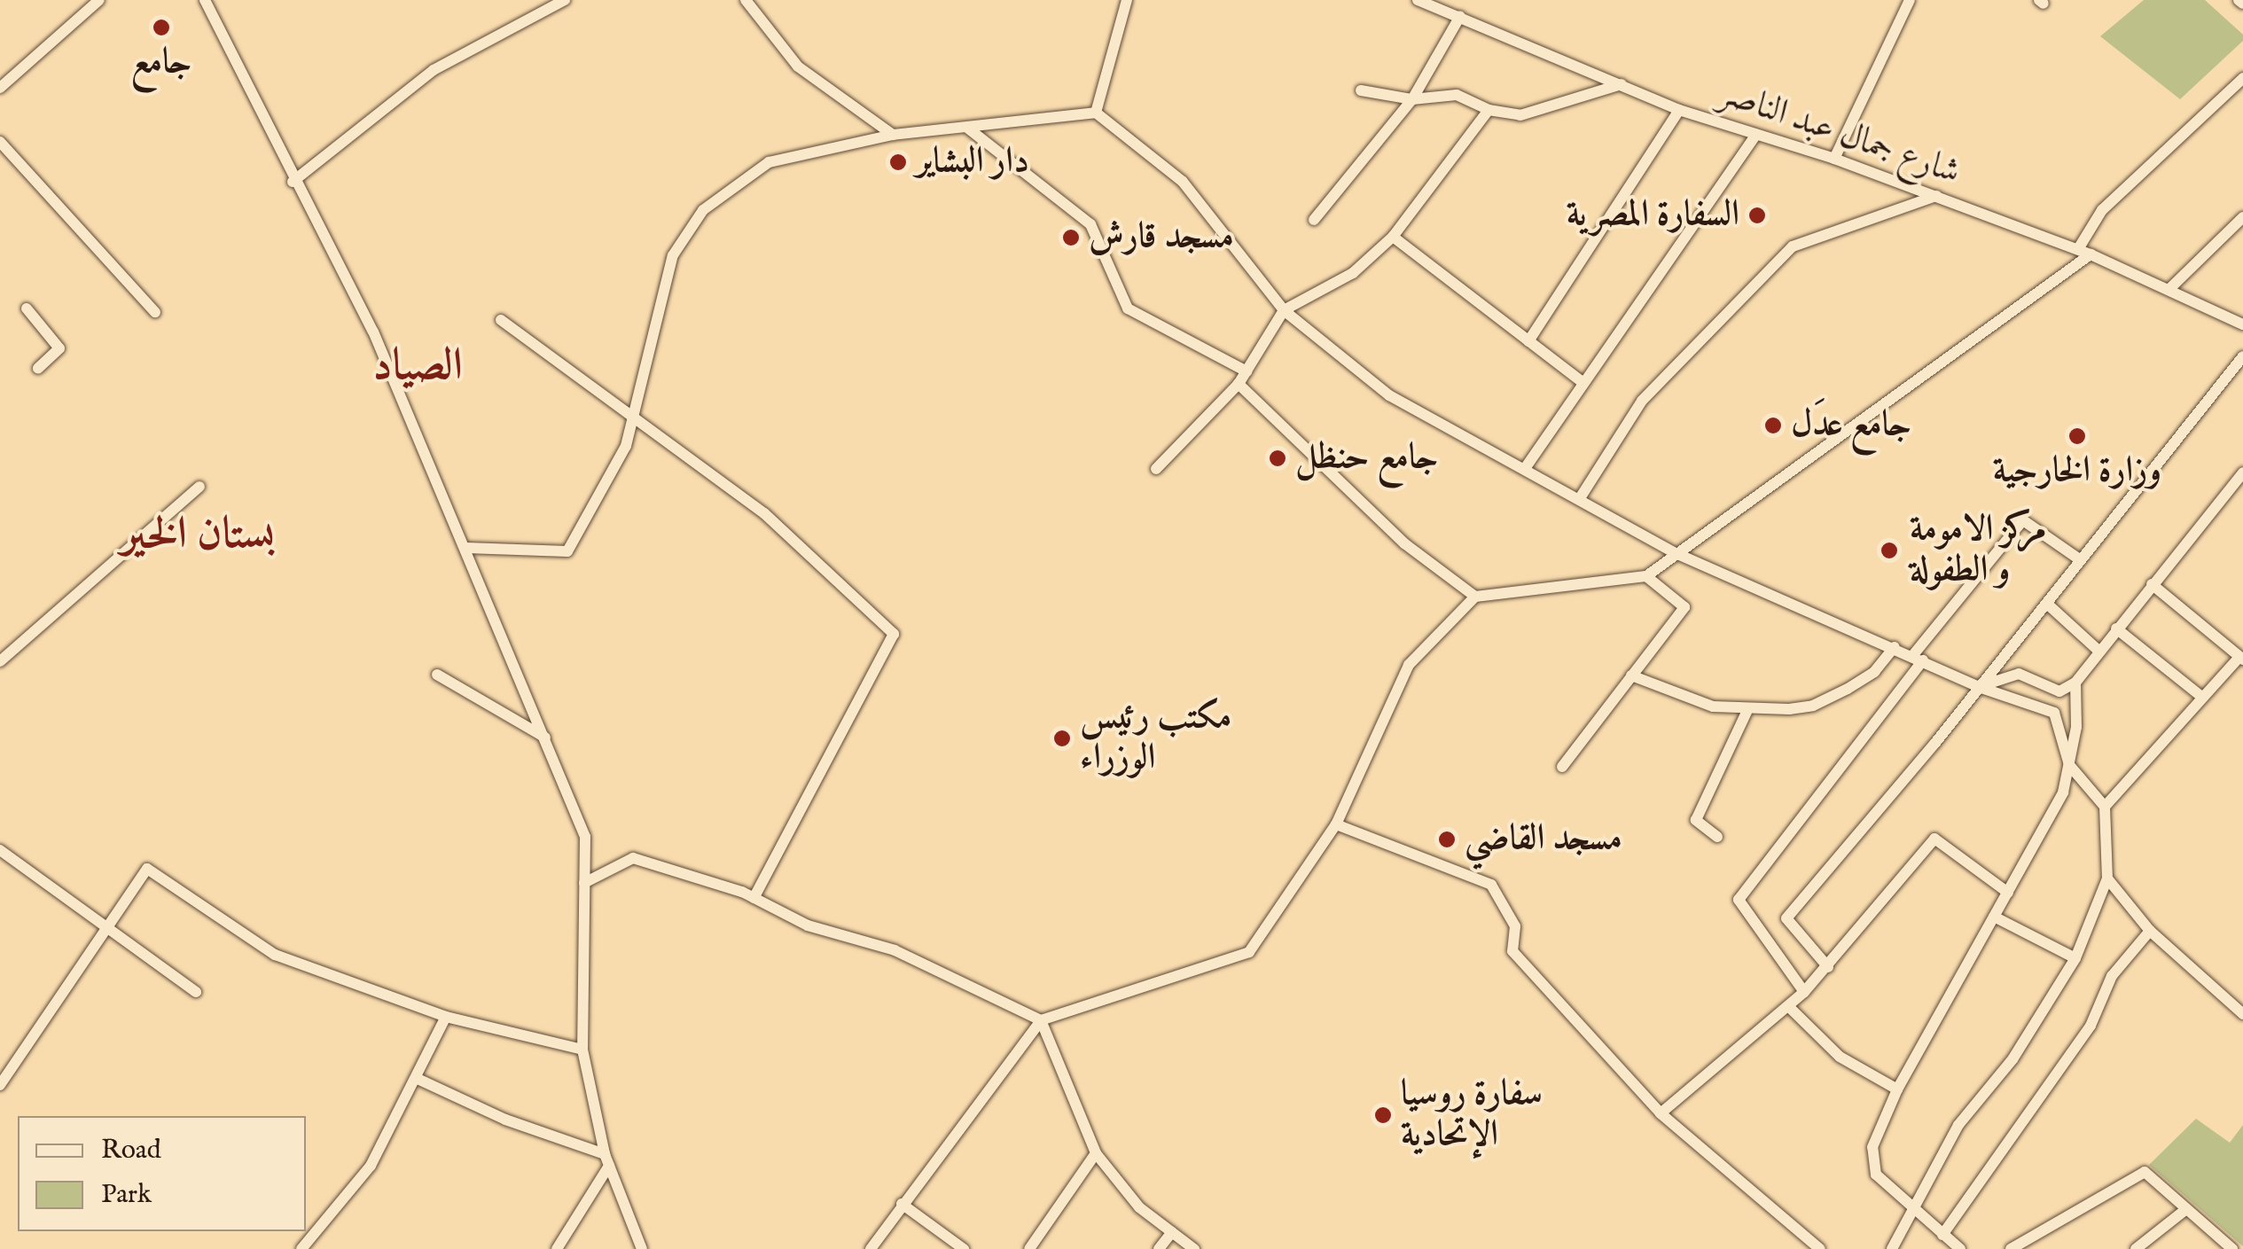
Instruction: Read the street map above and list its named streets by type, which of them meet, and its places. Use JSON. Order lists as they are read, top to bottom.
{
  "streets": {
    "street": ["شارع جمال عبد الناصر"]
  },
  "districts": ["الصياد", "بستان الخير"],
  "places": [
    "جامع",
    "دار البشاير",
    "السفارة المصرية",
    "مسجد قارش",
    "جامع عدَل",
    "وزارة الخارجية",
    "جامع حنظل",
    "مركز الامومة و الطفولة",
    "مكتب رئيس الوزراء",
    "مسجد القاضي",
    "سفارة روسيا الإتحادية"
  ],
  "legend": ["Road", "Park"]
}
